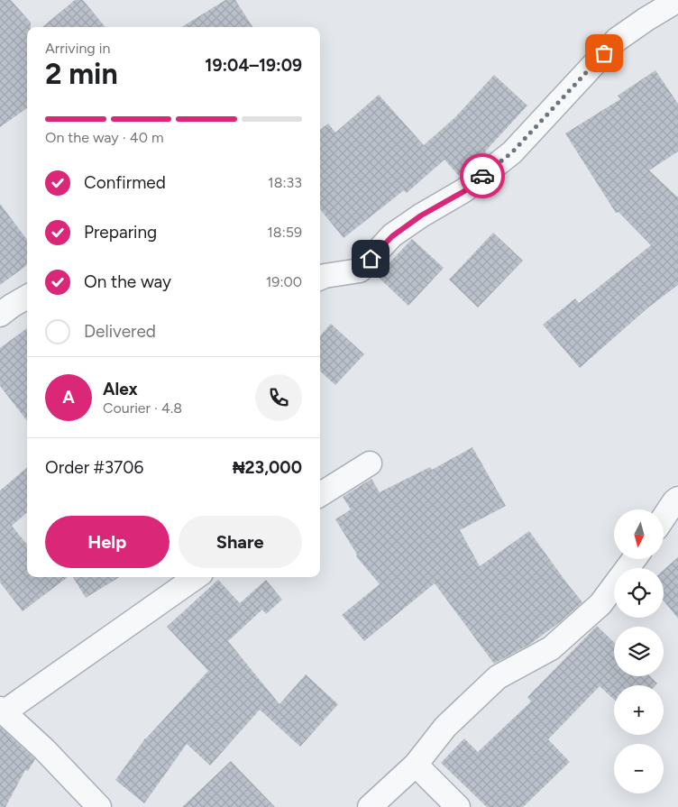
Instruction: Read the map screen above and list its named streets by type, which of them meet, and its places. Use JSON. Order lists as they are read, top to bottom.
{
  "north": "bottom",
  "page": {
    "heading": ["2 min", "Arriving in", "19:04–19:09"],
    "panel": [
      "Alex",
      "Courier · 4.8",
      "Order #3706",
      "₦23,000"
    ],
    "bar": "On the way · 40 m",
    "list": [
      ["Confirmed", "18:33"],
      ["Preparing", "18:59"],
      ["On the way", "19:00"],
      "Delivered"
    ],
    "round": "A",
    "buttons": ["Help", "Share"],
    "map_buttons": ["+", "−"]
  }
}
